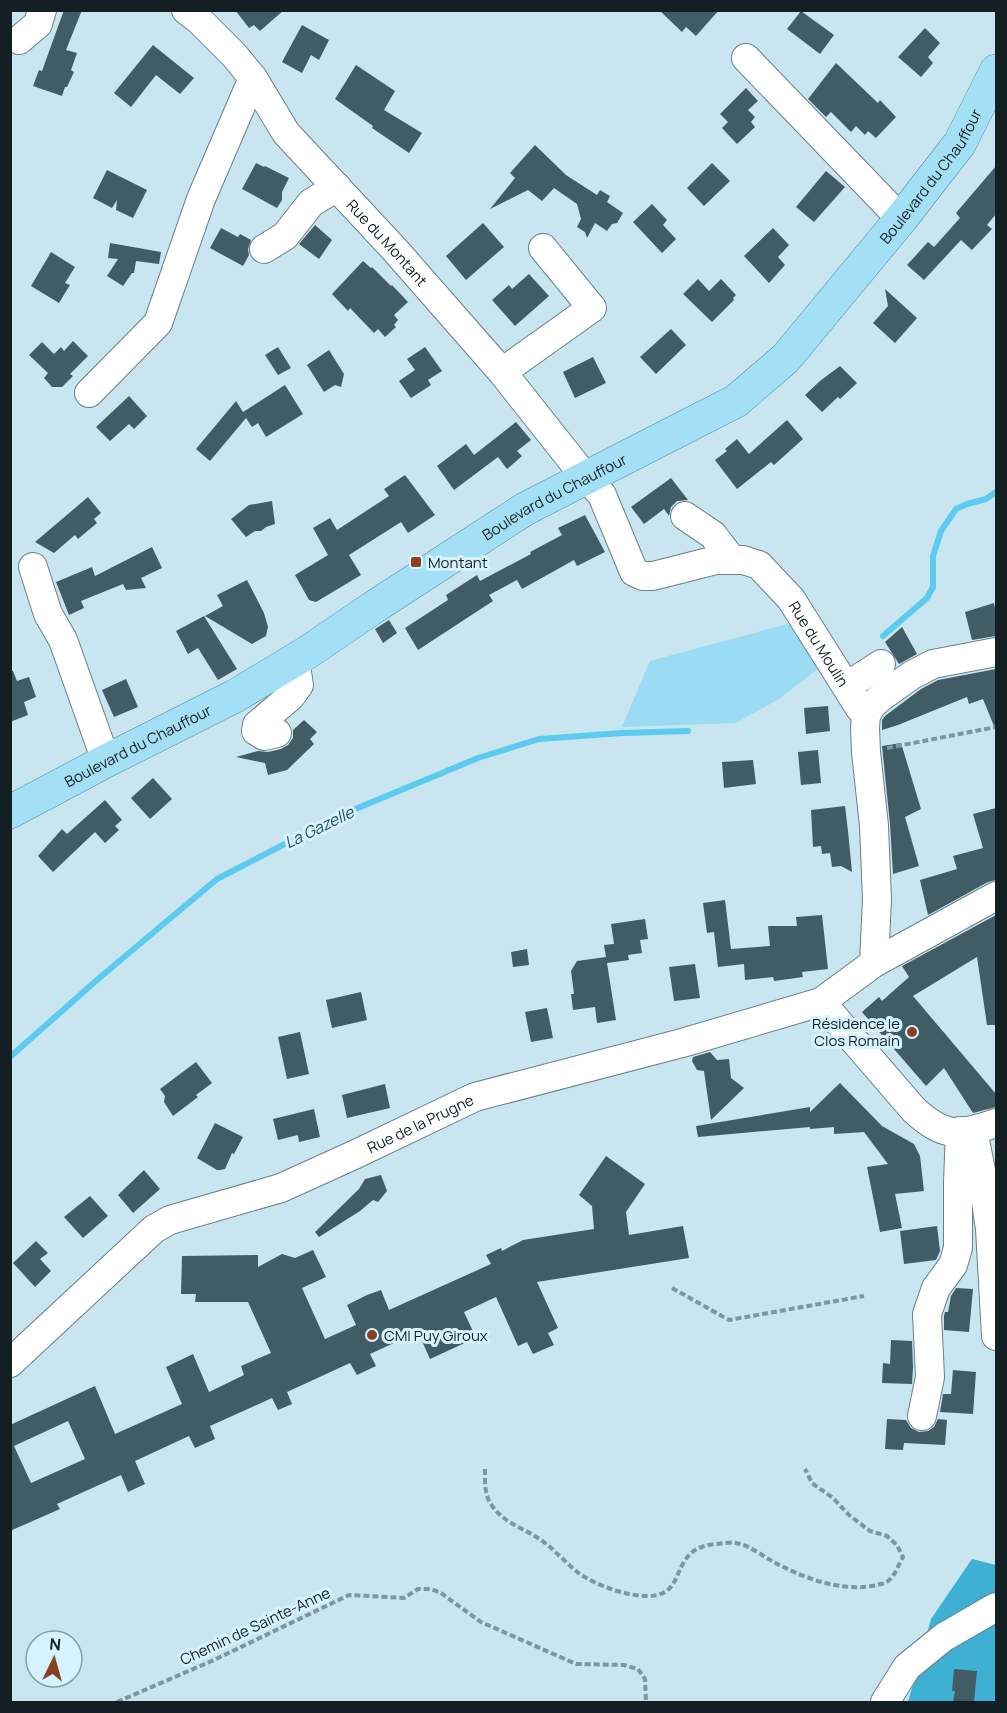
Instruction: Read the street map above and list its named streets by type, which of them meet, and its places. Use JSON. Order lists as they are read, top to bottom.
{
  "streets": {
    "main road": ["Boulevard du Chauffour"],
    "street": ["Rue du Montant", "Rue du Moulin", "Rue de la Prugne"],
    "path": ["Chemin de Sainte-Anne"]
  },
  "crossings": [
    ["Boulevard du Chauffour", "Rue du Montant"],
    ["Boulevard du Chauffour", "Rue du Moulin"],
    ["Rue du Montant", "Rue du Moulin"]
  ],
  "water": ["La Gazelle"],
  "places": {
    "transit": ["Montant"],
    "other": ["Résidence le Clos Romain", "CMI Puy Giroux"]
  },
  "north": "top"
}
